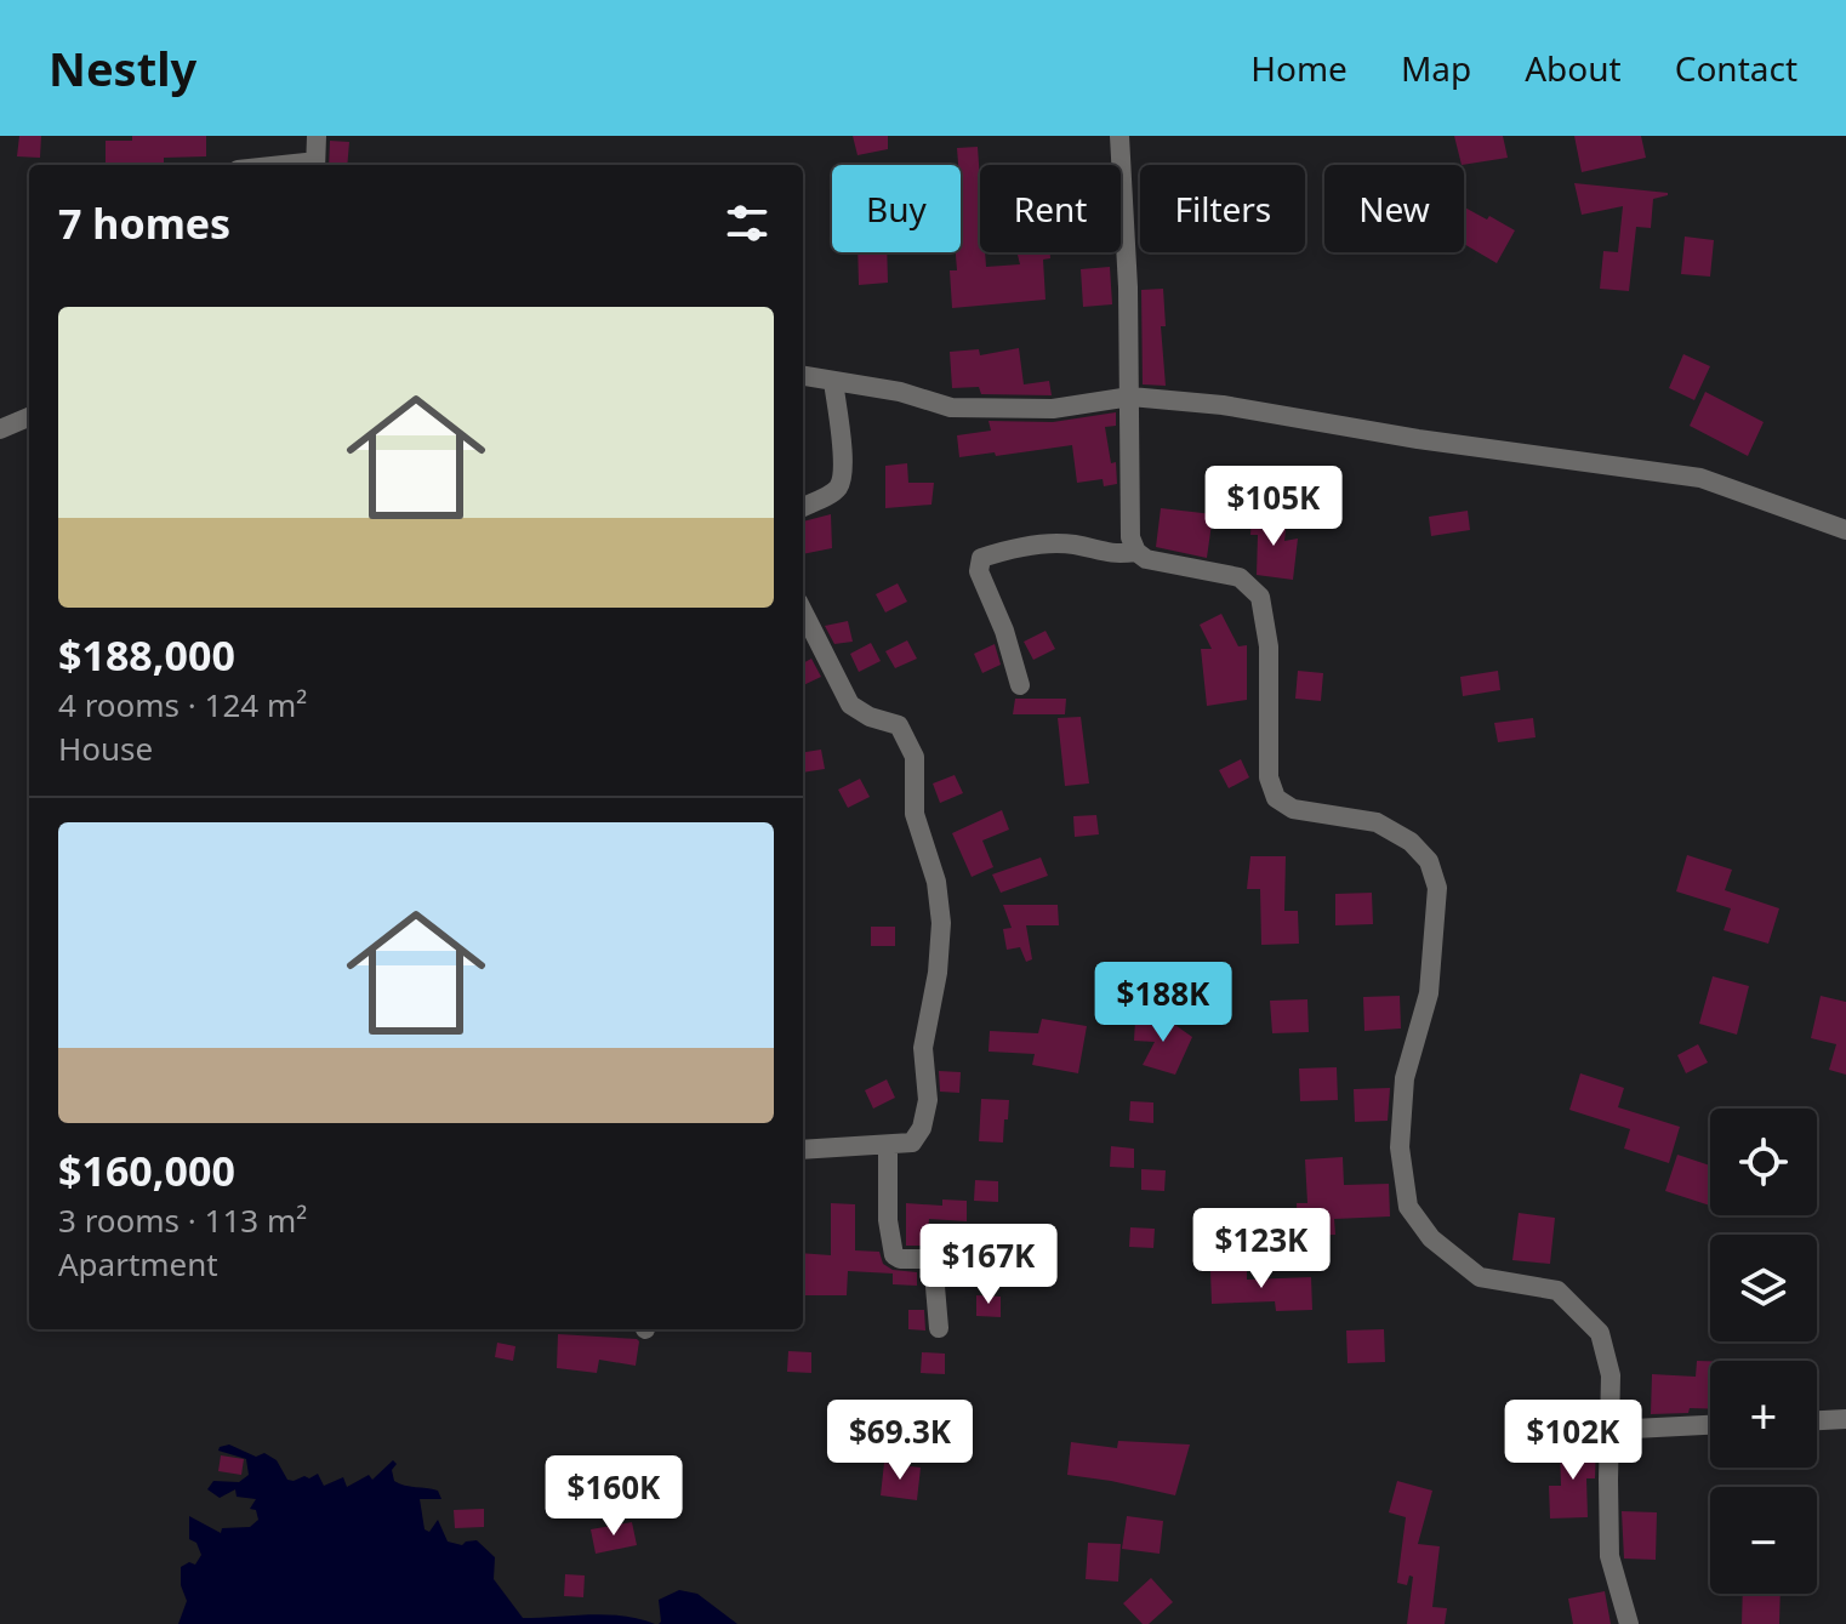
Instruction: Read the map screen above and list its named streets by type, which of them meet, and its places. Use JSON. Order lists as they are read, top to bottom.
{
  "page": {
    "header": "Nestly",
    "nav": [
      "Home",
      "Map",
      "About",
      "Contact"
    ],
    "chip": [
      "Buy",
      "Rent",
      "Filters",
      "New"
    ],
    "heading": "7 homes",
    "list": [
      {
        "name": "$188,000",
        "note": "4 rooms · 124 m² · House"
      },
      {
        "name": "$160,000",
        "note": "3 rooms · 113 m² · Apartment"
      }
    ],
    "price": [
      "$105K",
      "$188K",
      "$123K",
      "$167K",
      "$69.3K",
      "$102K",
      "$160K"
    ],
    "map_buttons": ["+", "−"]
  }
}
